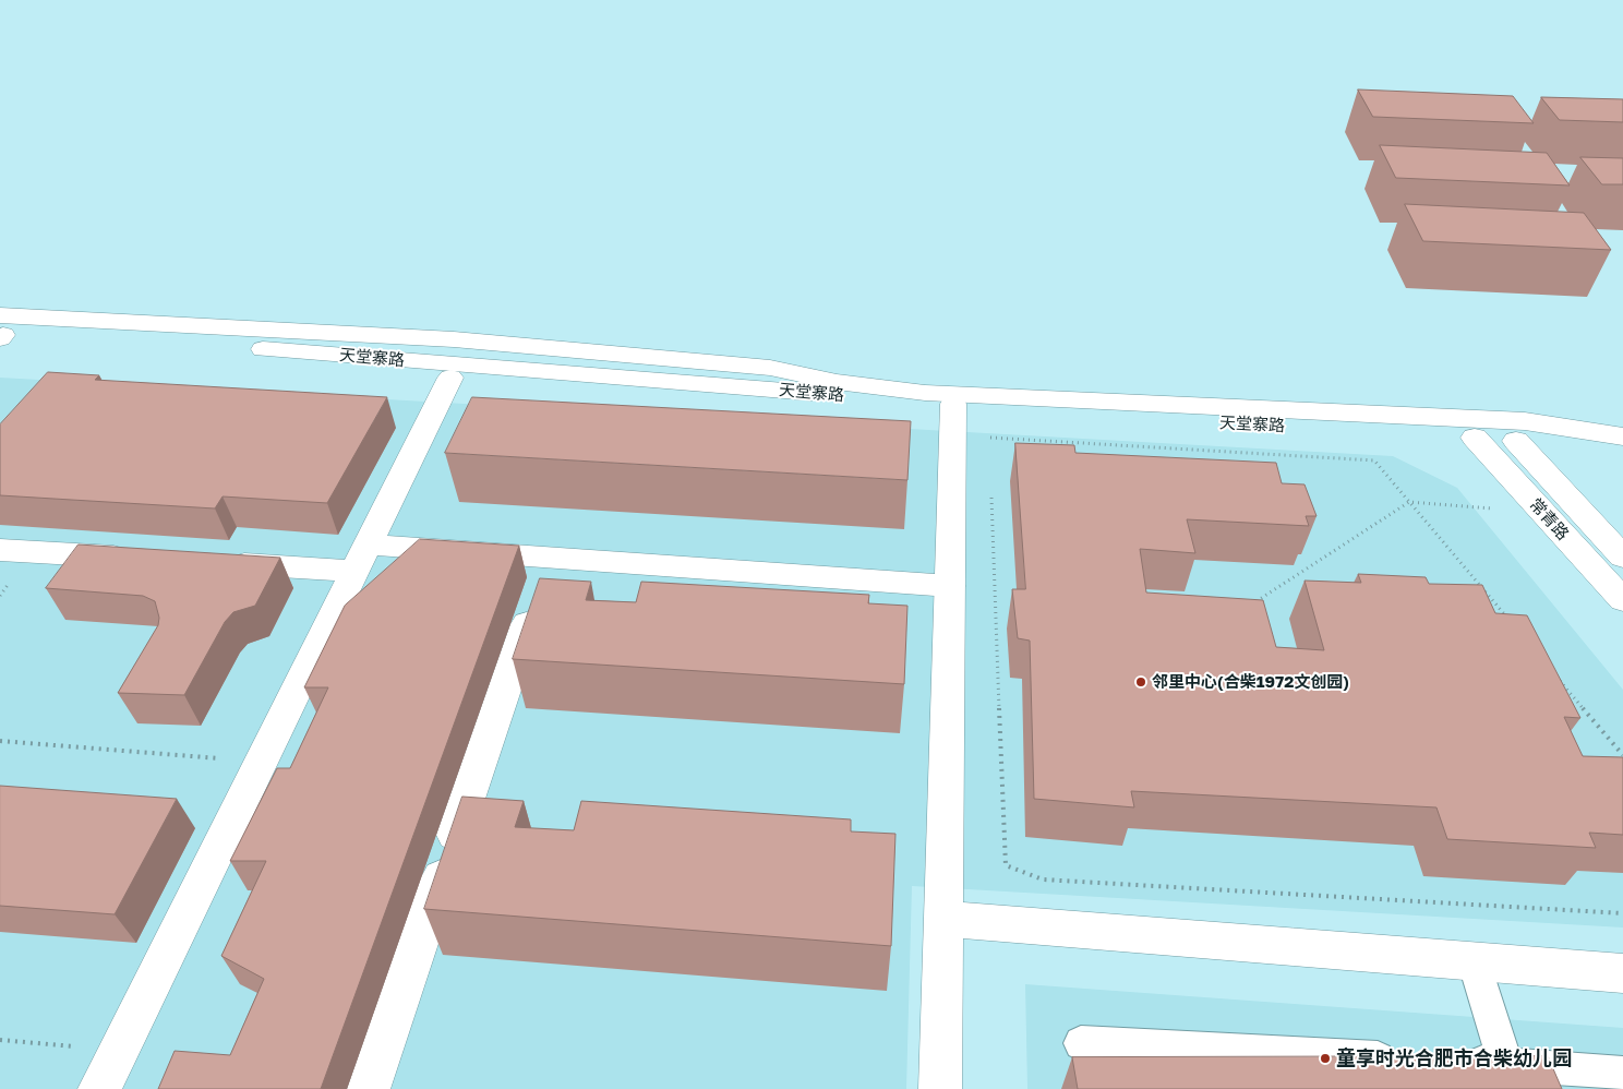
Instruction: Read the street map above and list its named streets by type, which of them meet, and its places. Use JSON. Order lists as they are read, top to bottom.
{
  "streets": {
    "street": ["天堂寨路", "常青路"]
  },
  "crossings": [
    ["天堂寨路", "常青路"]
  ],
  "places": ["邻里中心(合柴1972文创园)", "童享时光合肥市合柴幼儿园"]
}
